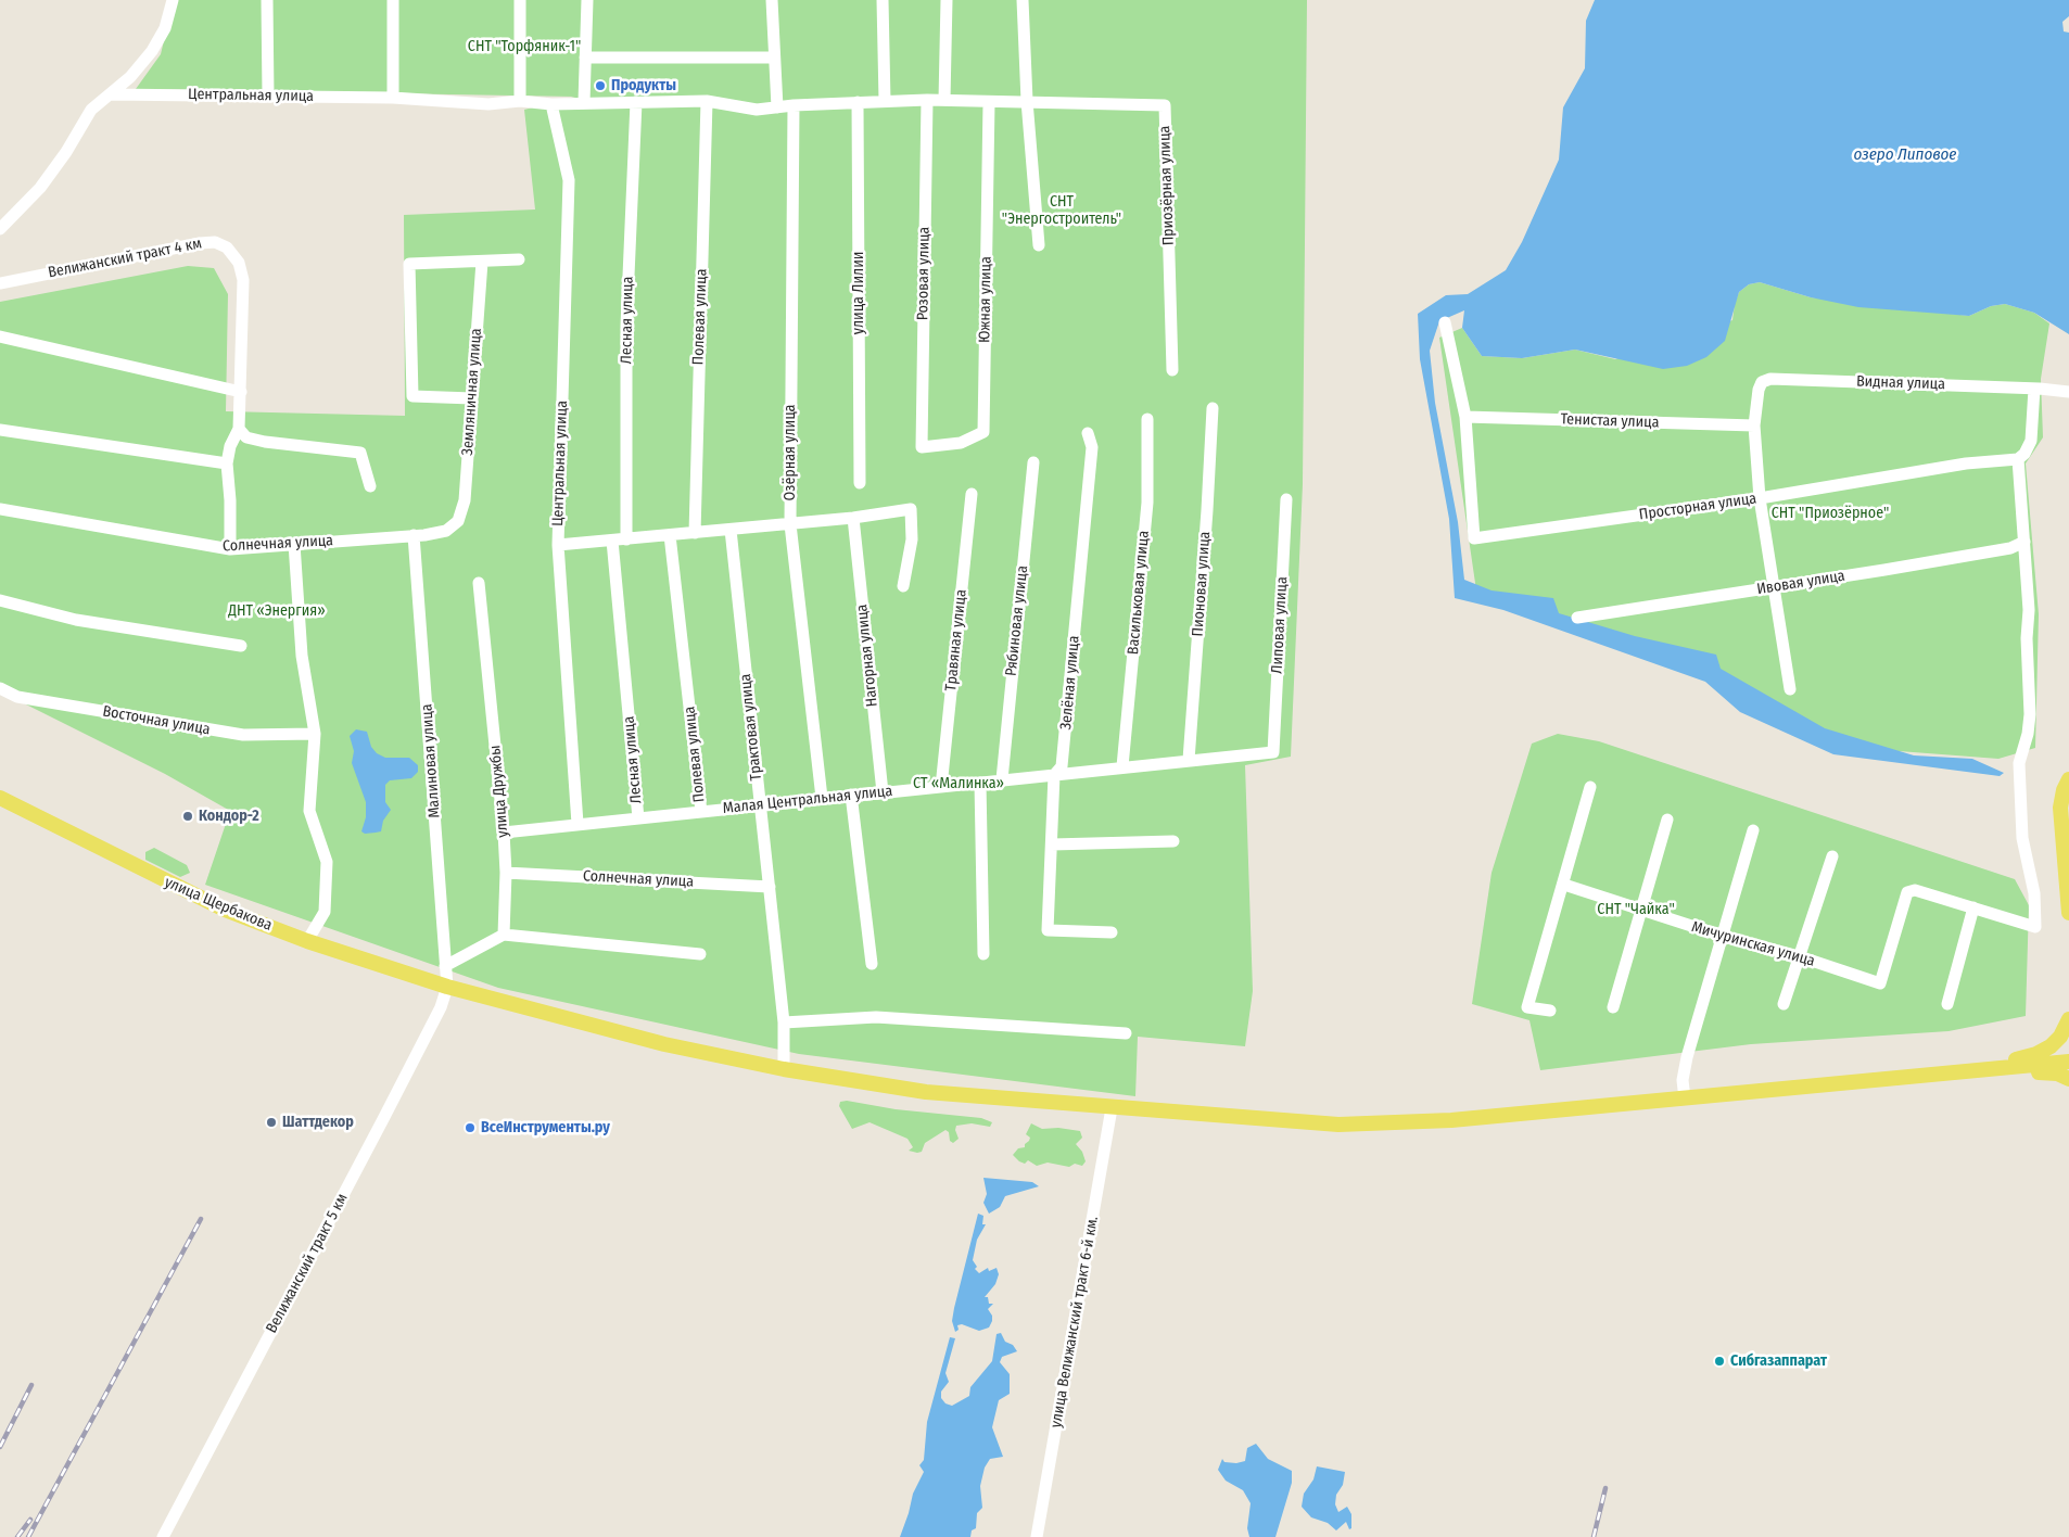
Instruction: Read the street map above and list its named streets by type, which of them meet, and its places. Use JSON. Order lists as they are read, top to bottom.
{
  "streets": {
    "main road": ["улица Щербакова"],
    "street": [
      "Центральная улица",
      "Приозёрная улица",
      "Велижанский тракт 4 км",
      "Розовая улица",
      "улица Лилии",
      "Южная улица",
      "Полевая улица",
      "Лесная улица",
      "Видная улица",
      "Земляничная улица",
      "Тенистая улица",
      "Озёрная улица",
      "Просторная улица",
      "Солнечная улица",
      "Ивовая улица",
      "Пионовая улица",
      "Васильковая улица",
      "Рябиновая улица",
      "Липовая улица",
      "Травяная улица",
      "Нагорная улица",
      "Зелёная улица",
      "Восточная улица",
      "Трактовая улица",
      "Малиновая улица",
      "улица Дружбы",
      "Малая Центральная улица",
      "Мичуринская улица",
      "Велижанский тракт 5 км",
      "улица Велижанский тракт 6-й км."
    ]
  },
  "crossings": [
    ["Центральная улица", "Приозёрная улица"],
    ["Центральная улица", "Розовая улица"],
    ["Центральная улица", "улица Лилии"],
    ["Центральная улица", "Южная улица"],
    ["Центральная улица", "Полевая улица"],
    ["Центральная улица", "Лесная улица"],
    ["Центральная улица", "Озёрная улица"],
    ["Центральная улица", "Малая Центральная улица"],
    ["Розовая улица", "Южная улица"],
    ["Полевая улица", "Малая Центральная улица"],
    ["Лесная улица", "Малая Центральная улица"],
    ["Видная улица", "Тенистая улица"],
    ["Земляничная улица", "Солнечная улица"],
    ["Тенистая улица", "Просторная улица"],
    ["Озёрная улица", "Малая Центральная улица"],
    ["Солнечная улица", "Трактовая улица"],
    ["Солнечная улица", "Малиновая улица"],
    ["Солнечная улица", "улица Дружбы"],
    ["Пионовая улица", "Малая Центральная улица"],
    ["Васильковая улица", "Малая Центральная улица"],
    ["Рябиновая улица", "Малая Центральная улица"],
    ["Липовая улица", "Малая Центральная улица"],
    ["Травяная улица", "Малая Центральная улица"],
    ["Нагорная улица", "Малая Центральная улица"],
    ["Зелёная улица", "Малая Центральная улица"],
    ["Трактовая улица", "Малая Центральная улица"],
    ["Трактовая улица", "улица Щербакова"],
    ["Малиновая улица", "улица Щербакова"],
    ["Малиновая улица", "Велижанский тракт 5 км"],
    ["улица Дружбы", "Малая Центральная улица"],
    ["улица Щербакова", "Велижанский тракт 5 км"],
    ["улица Щербакова", "улица Велижанский тракт 6-й км."]
  ],
  "water": ["озеро Липовое"],
  "parks": [
    "СНТ \"Торфяник-1\"",
    "СНТ \"Энергостроитель\"",
    "СНТ \"Приозёрное\"",
    "ДНТ «Энергия»",
    "CТ «Малинка»",
    "СНТ \"Чайка\""
  ],
  "places": [
    "Продукты",
    "Кондор-2",
    "Шаттдекор",
    "ВсеИнструменты.ру",
    "Сибгазаппарат"
  ]
}
